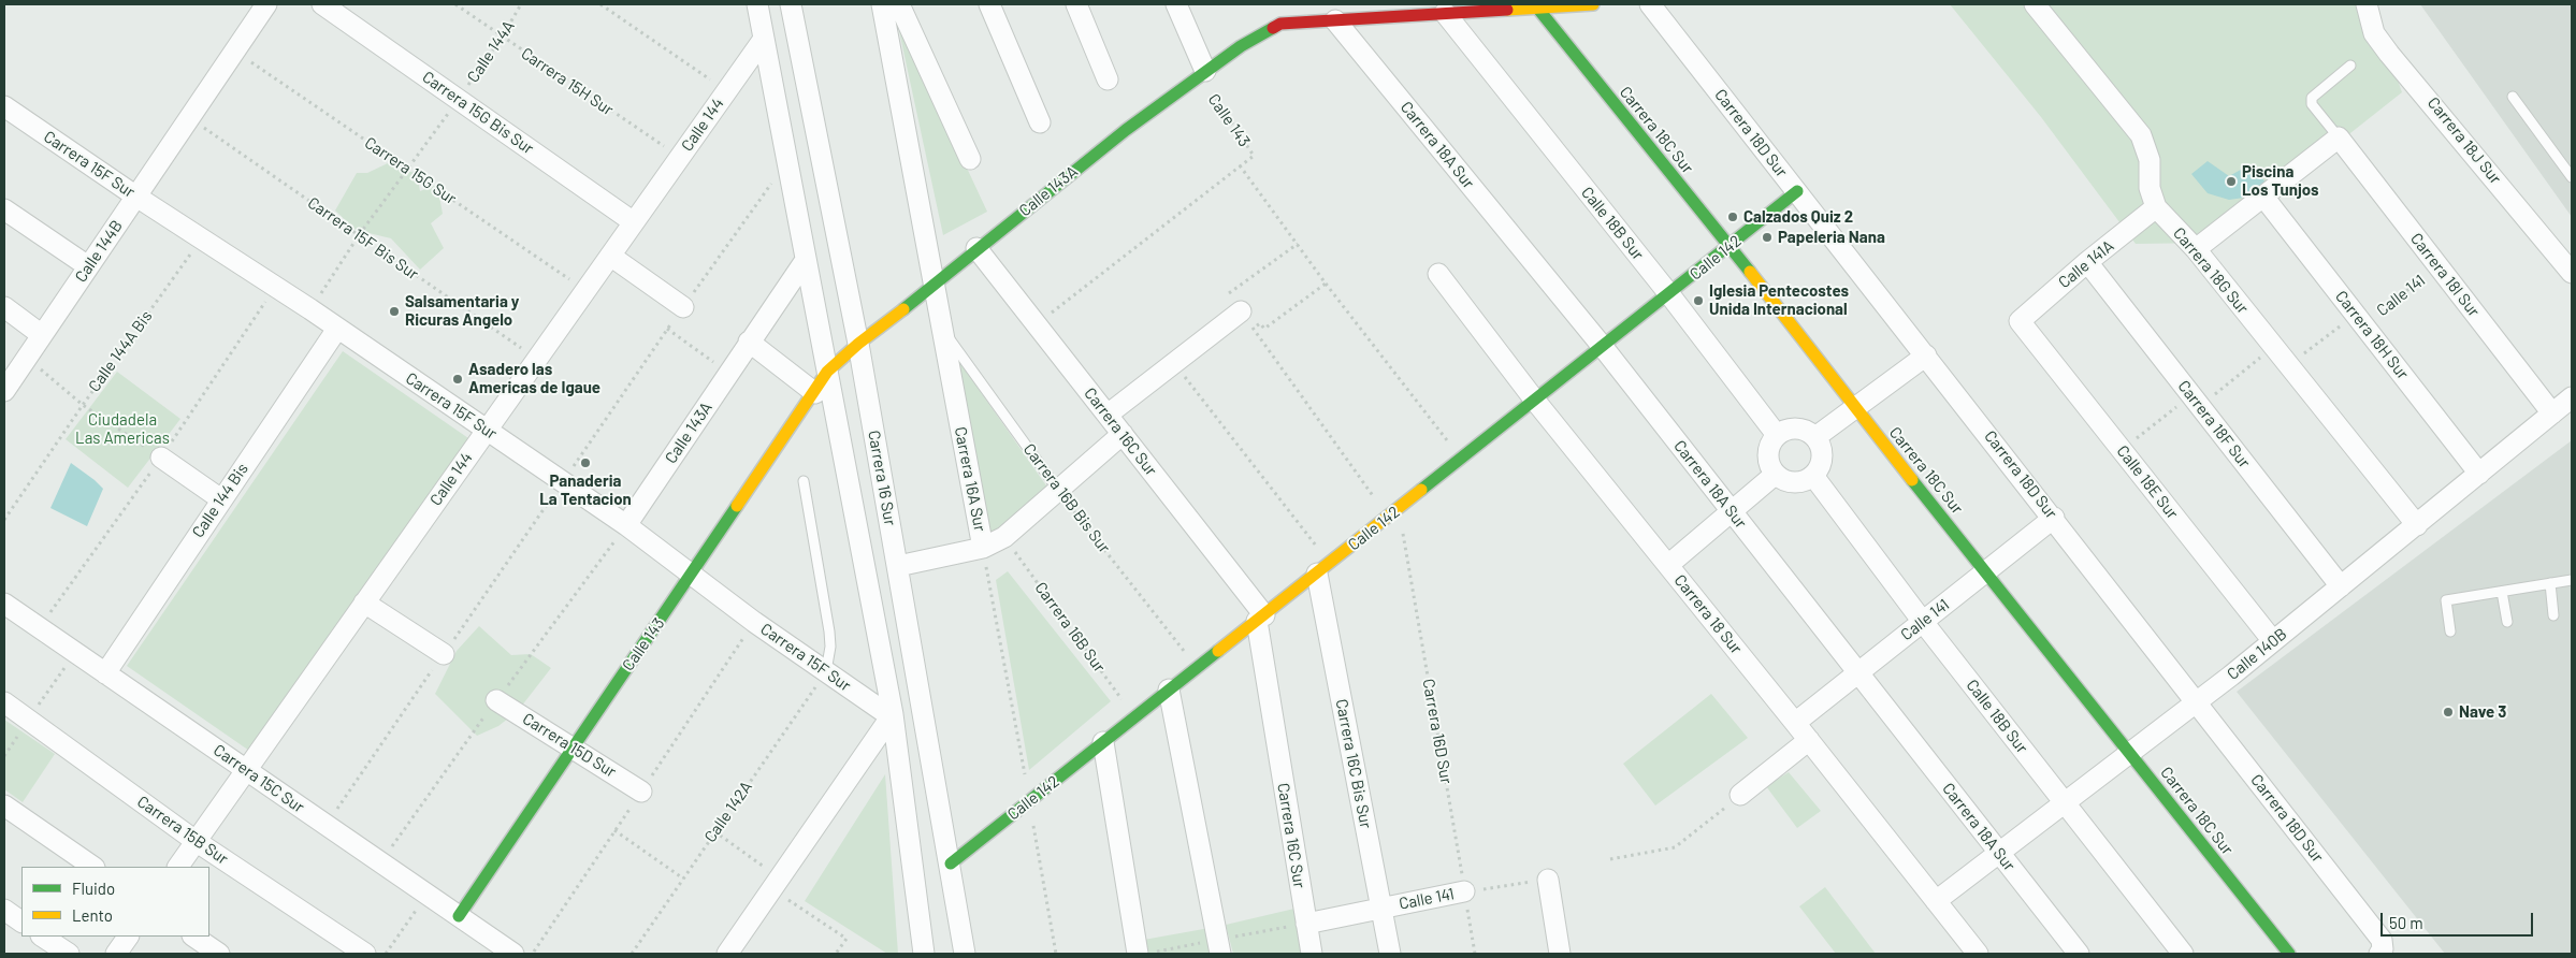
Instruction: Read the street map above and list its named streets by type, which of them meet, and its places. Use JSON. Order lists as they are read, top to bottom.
{
  "streets": {
    "street": [
      "Carrera 15G Bis Sur",
      "Calle 143",
      "Calle 144",
      "Carrera 18C Sur",
      "Carrera 18D Sur",
      "Carrera 18J Sur",
      "Carrera 18A Sur",
      "Carrera 15F Sur",
      "Calle 143A",
      "Calle 18B Sur",
      "Calle 144B",
      "Calle 142",
      "Calle 141A",
      "Carrera 18G Sur",
      "Carrera 18I Sur",
      "Calle 141",
      "Carrera 18H Sur",
      "Carrera 18F Sur",
      "Carrera 16C Sur",
      "Carrera 16 Sur",
      "Carrera 16A Sur",
      "Calle 18E Sur",
      "Calle 144 Bis",
      "Carrera 18 Sur",
      "Calle 140B",
      "Carrera 15D Sur",
      "Carrera 16C Bis Sur",
      "Carrera 15C Sur",
      "Carrera 15B Sur"
    ],
    "lane": ["Carrera 16B Bis Sur"],
    "path": [
      "Calle 144A",
      "Carrera 15H Sur",
      "Carrera 15G Sur",
      "Carrera 15F Bis Sur",
      "Calle 144A Bis",
      "Carrera 16B Sur",
      "Carrera 16D Sur",
      "Calle 142A"
    ]
  },
  "crossings": [
    ["Calle 144A", "Carrera 15H Sur"],
    ["Calle 144A", "Carrera 15G Bis Sur"],
    ["Calle 144A", "Carrera 15F Sur"],
    ["Calle 144A", "Carrera 15G Sur"],
    ["Calle 144A", "Carrera 15F Bis Sur"],
    ["Carrera 15H Sur", "Calle 144"],
    ["Carrera 15G Bis Sur", "Calle 144"],
    ["Calle 143", "Carrera 15F Sur"],
    ["Calle 143", "Calle 143A"],
    ["Calle 143", "Carrera 16C Sur"],
    ["Calle 143", "Carrera 16 Sur"],
    ["Calle 143", "Carrera 15D Sur"],
    ["Calle 143", "Carrera 15C Sur"],
    ["Calle 144", "Carrera 15F Sur"],
    ["Calle 144", "Carrera 15G Sur"],
    ["Calle 144", "Carrera 15F Bis Sur"],
    ["Calle 144", "Carrera 16 Sur"],
    ["Calle 144", "Carrera 15C Sur"],
    ["Calle 144", "Carrera 15B Sur"],
    ["Carrera 18C Sur", "Calle 142"],
    ["Carrera 18C Sur", "Calle 141"],
    ["Carrera 18C Sur", "Calle 140B"],
    ["Carrera 18D Sur", "Calle 142"],
    ["Carrera 18D Sur", "Calle 141"],
    ["Carrera 18D Sur", "Calle 140B"],
    ["Carrera 18A Sur", "Calle 143A"],
    ["Carrera 18A Sur", "Calle 142"],
    ["Carrera 18A Sur", "Calle 141"],
    ["Carrera 18A Sur", "Calle 140B"],
    ["Carrera 15F Sur", "Calle 143A"],
    ["Carrera 15F Sur", "Calle 144B"],
    ["Carrera 15F Sur", "Calle 144A Bis"],
    ["Carrera 15F Sur", "Carrera 16 Sur"],
    ["Carrera 15F Sur", "Calle 144 Bis"],
    ["Carrera 15F Sur", "Calle 142A"],
    ["Carrera 15G Sur", "Calle 144B"],
    ["Calle 143A", "Carrera 16C Sur"],
    ["Calle 143A", "Carrera 16 Sur"],
    ["Calle 143A", "Carrera 16A Sur"],
    ["Calle 18B Sur", "Calle 142"],
    ["Calle 18B Sur", "Calle 141"],
    ["Calle 18B Sur", "Calle 140B"],
    ["Carrera 15F Bis Sur", "Calle 144B"],
    ["Calle 142", "Carrera 16C Sur"],
    ["Calle 142", "Carrera 16 Sur"],
    ["Calle 142", "Carrera 16A Sur"],
    ["Calle 142", "Carrera 16B Bis Sur"],
    ["Calle 142", "Carrera 18 Sur"],
    ["Calle 142", "Carrera 16B Sur"],
    ["Calle 142", "Carrera 16D Sur"],
    ["Calle 142", "Carrera 16C Bis Sur"],
    ["Calle 141A", "Carrera 18G Sur"],
    ["Calle 141A", "Carrera 18F Sur"],
    ["Calle 141A", "Calle 18E Sur"],
    ["Carrera 18G Sur", "Calle 141"],
    ["Carrera 18G Sur", "Calle 140B"],
    ["Carrera 18I Sur", "Calle 141"],
    ["Carrera 18I Sur", "Calle 140B"],
    ["Calle 141", "Carrera 18H Sur"],
    ["Calle 141", "Carrera 16C Sur"],
    ["Calle 141", "Carrera 18 Sur"],
    ["Calle 141", "Carrera 16D Sur"],
    ["Calle 141", "Carrera 16C Bis Sur"],
    ["Carrera 18H Sur", "Calle 140B"],
    ["Carrera 18F Sur", "Calle 140B"],
    ["Carrera 16A Sur", "Carrera 16B Bis Sur"],
    ["Calle 18E Sur", "Calle 140B"],
    ["Calle 144 Bis", "Carrera 15C Sur"],
    ["Carrera 18 Sur", "Calle 140B"]
  ],
  "parks": ["Ciudadela Las Americas"],
  "places": [
    "Piscina Los Tunjos",
    "Calzados Quiz 2",
    "Papeleria Nana",
    "Iglesia Pentecostes Unida Internacional",
    "Salsamentaria y Ricuras Angelo",
    "Asadero las Americas de Igaue",
    "Panaderia La Tentacion",
    "Nave 3"
  ],
  "legend": ["Fluido", "Lento"],
  "scale_bar": "50 m"
}
